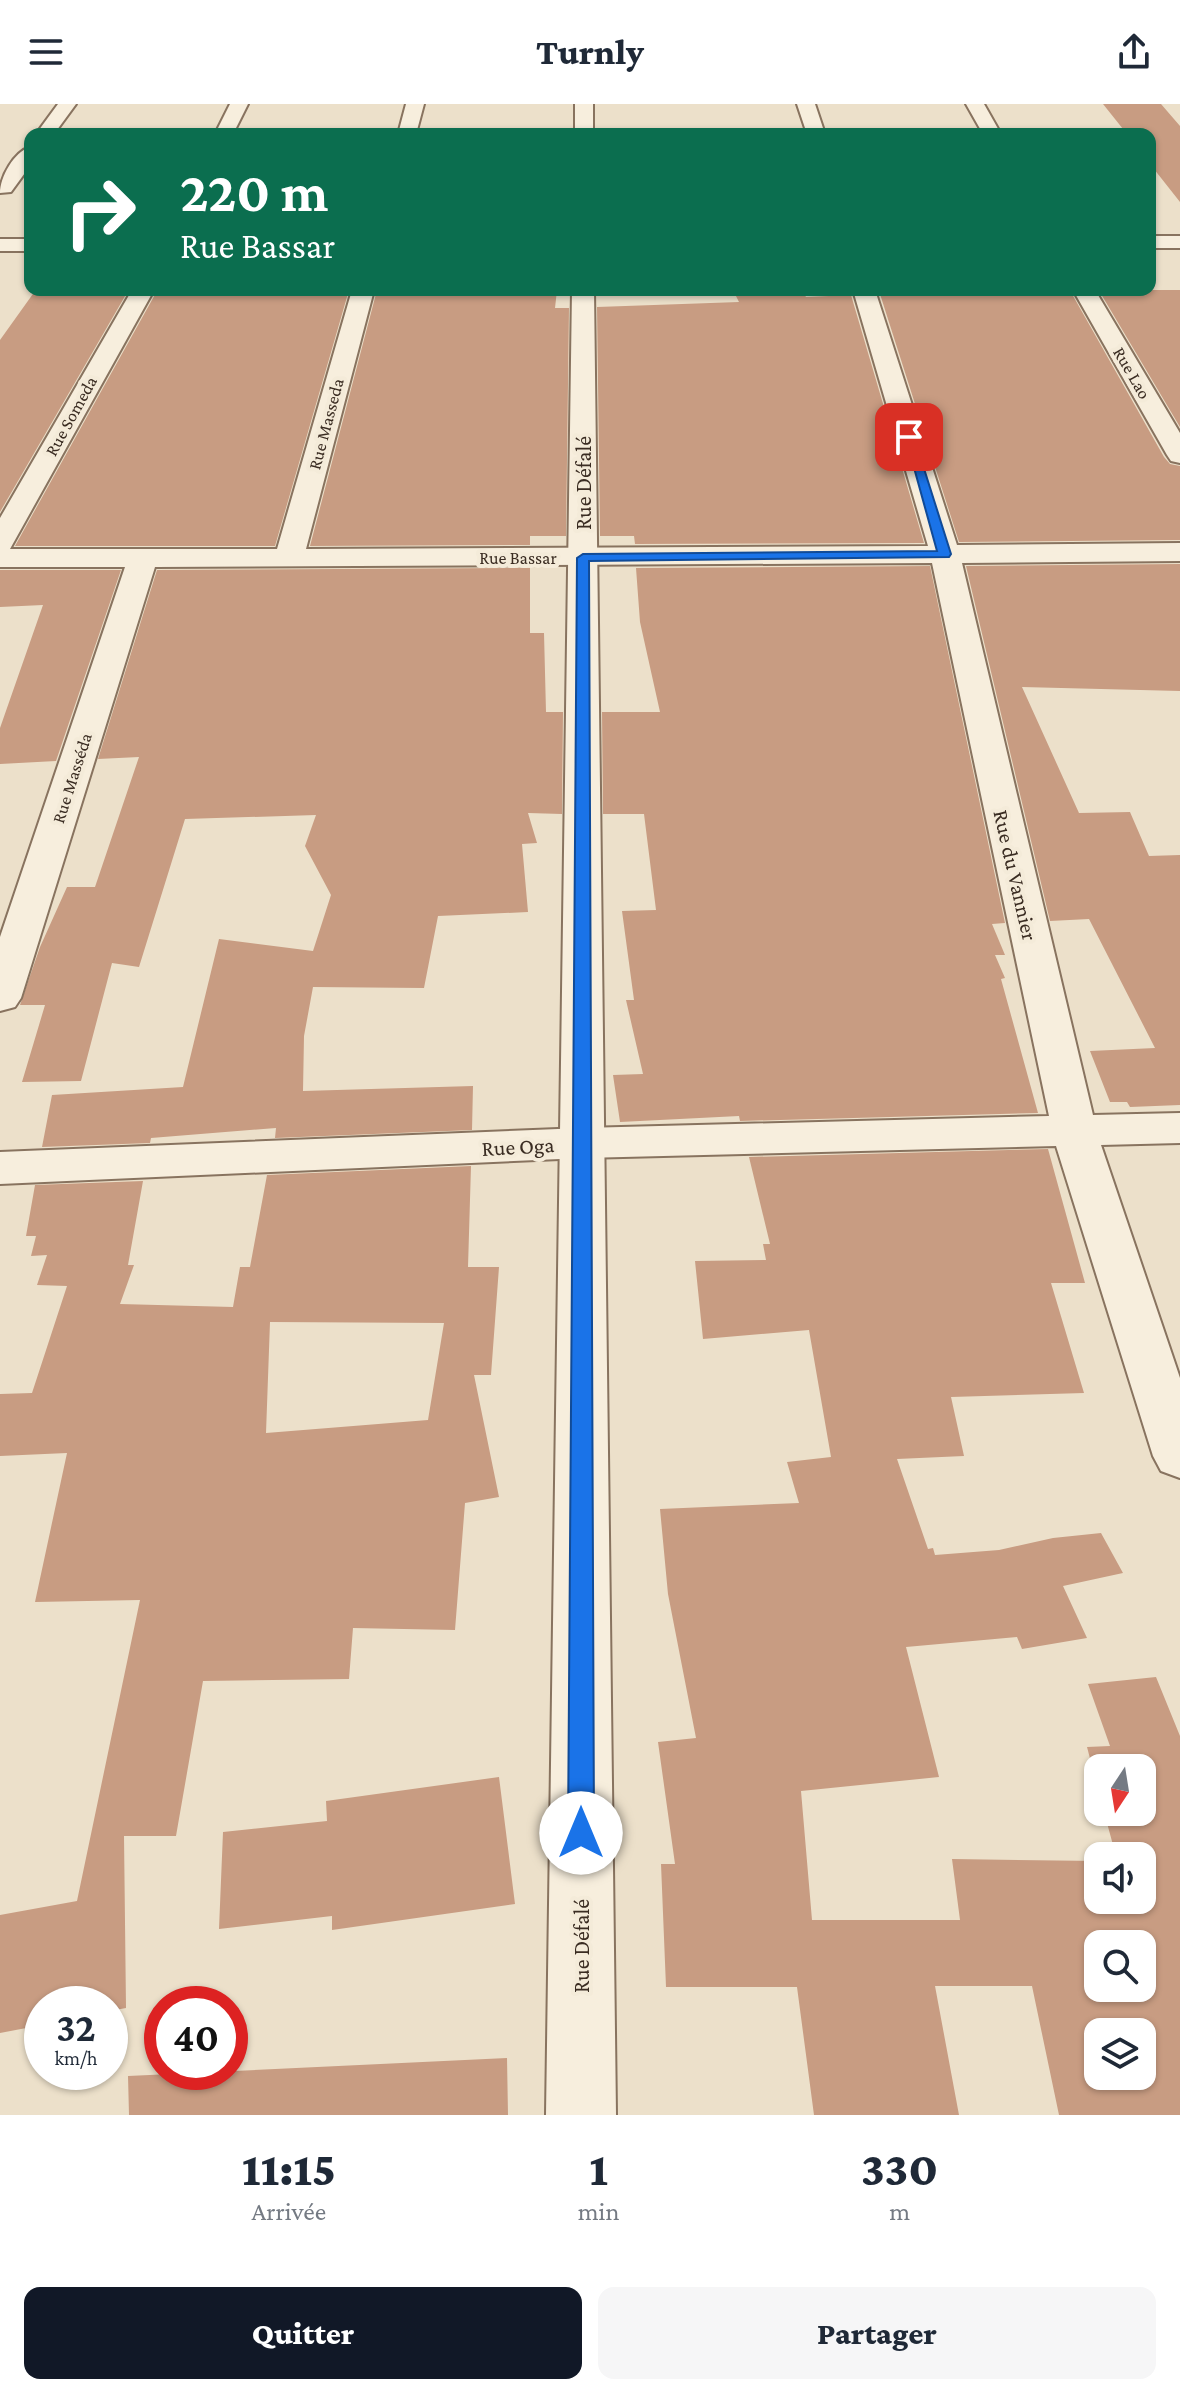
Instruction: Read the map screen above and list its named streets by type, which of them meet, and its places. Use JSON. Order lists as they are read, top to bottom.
{
  "streets": {
    "street": [
      "Rue Lao",
      "Rue Someda",
      "Rue Masseda",
      "Rue Défalé",
      "Rue Bassar",
      "Rue Masséda",
      "Rue du Vannier",
      "Rue Oga"
    ]
  },
  "crossings": [
    ["Rue Masseda", "Rue Bassar"],
    ["Rue Défalé", "Rue Bassar"],
    ["Rue Défalé", "Rue Oga"],
    ["Rue Bassar", "Rue Masséda"],
    ["Rue Bassar", "Rue du Vannier"],
    ["Rue du Vannier", "Rue Oga"]
  ],
  "north": "bottom",
  "page": {
    "header": "Turnly",
    "turn": ["220 m", "Rue Bassar"],
    "speed": "32 km/h",
    "limit": "40",
    "eta": [
      "11:15",
      "Arrivée",
      "1",
      "min",
      "330",
      "m"
    ],
    "buttons": ["Quitter", "Partager"]
  }
}
